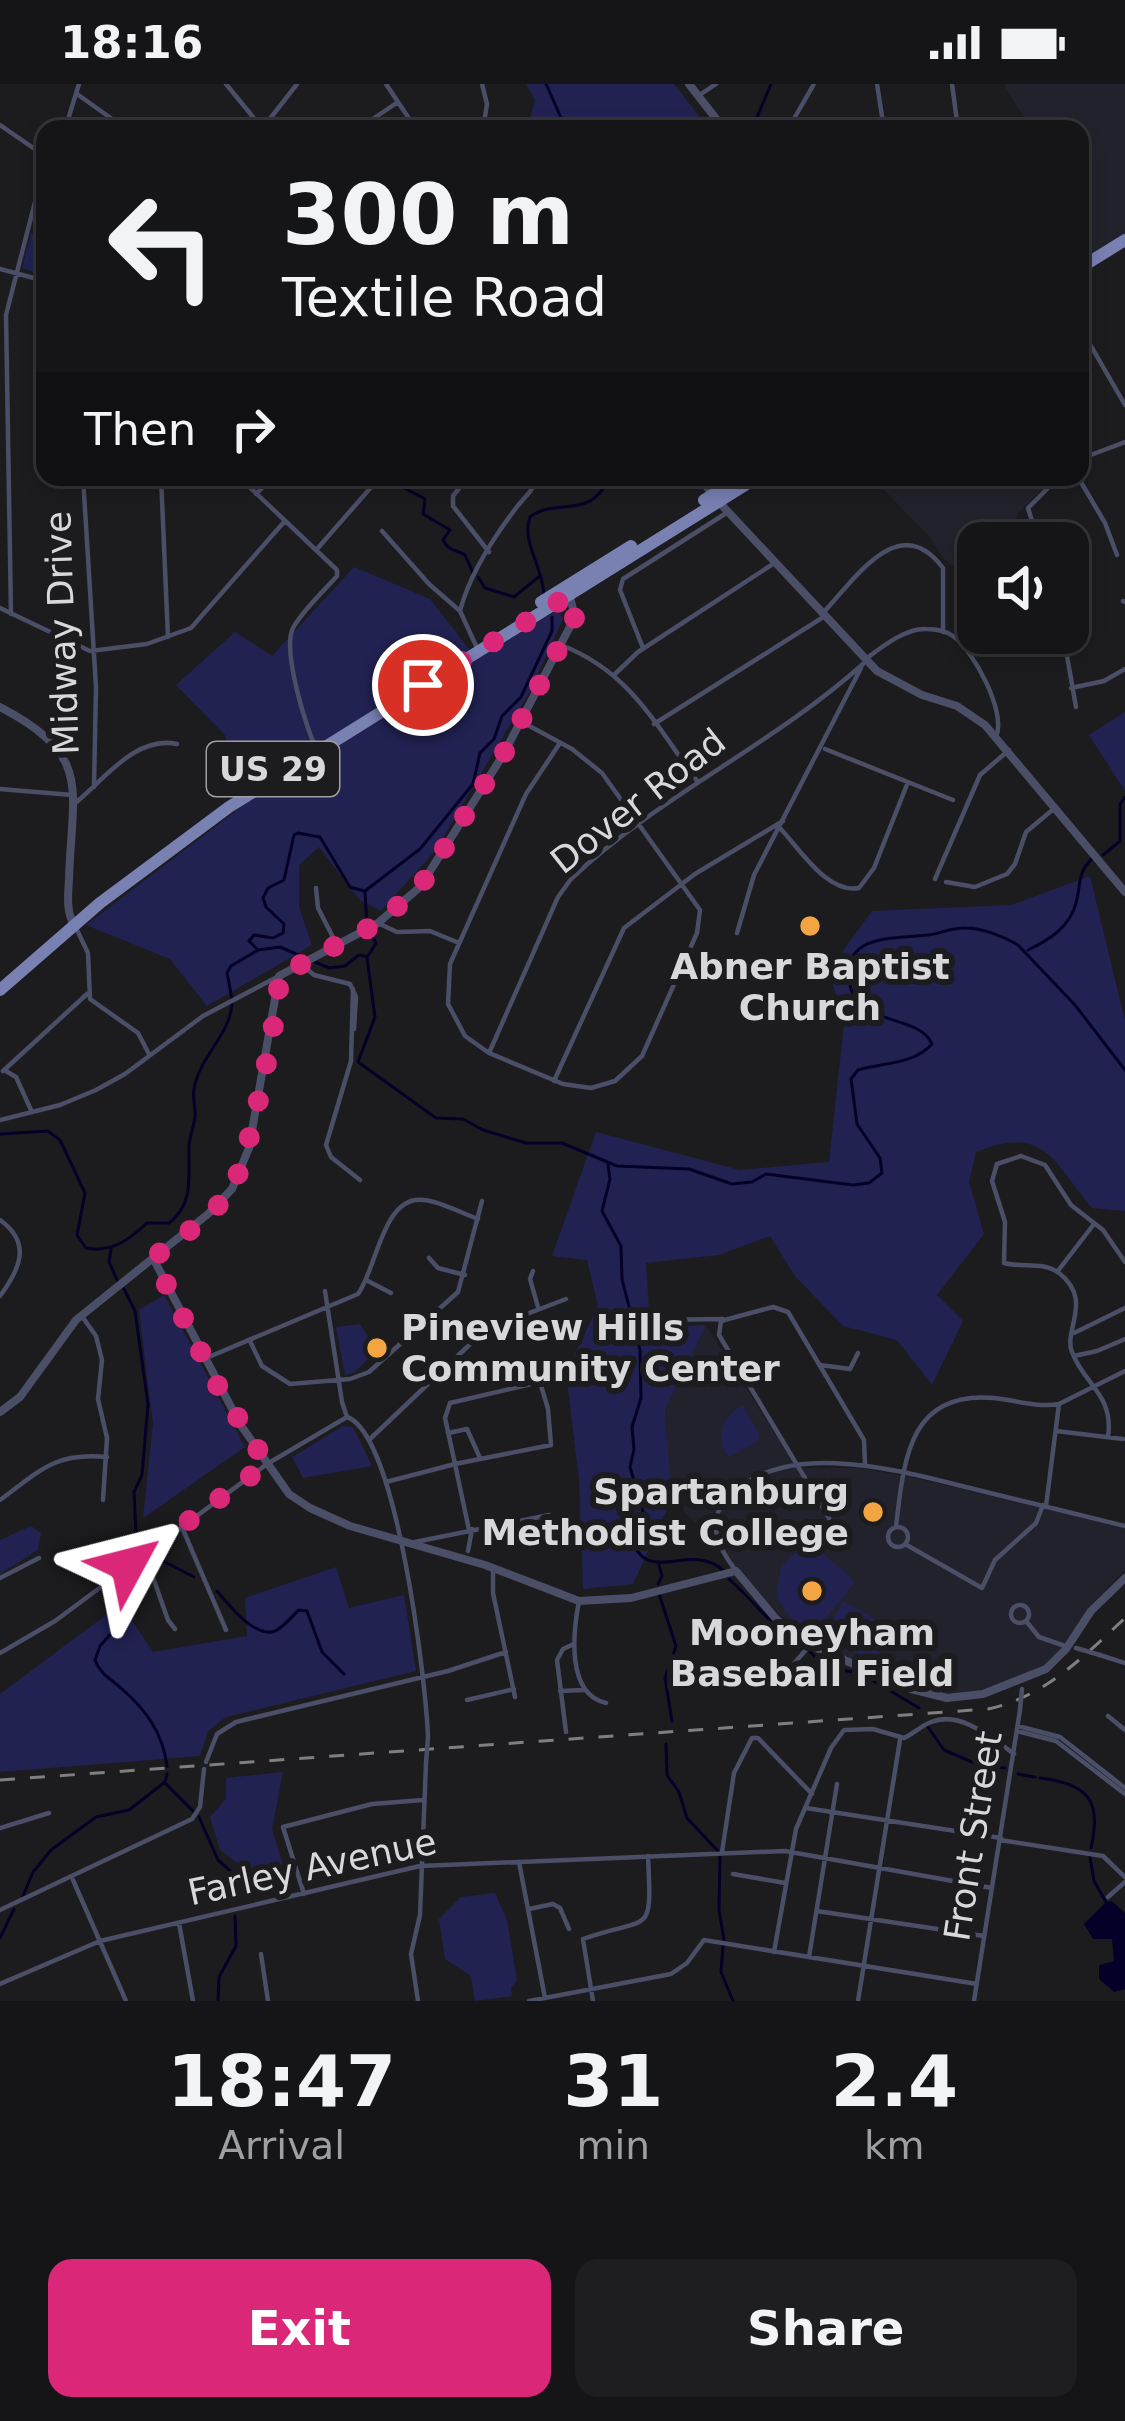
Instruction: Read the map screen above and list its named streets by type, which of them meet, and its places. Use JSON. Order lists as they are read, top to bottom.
{
  "streets": {
    "main road": ["US 29"],
    "street": [
      "Midway Drive",
      "Dover Road",
      "Front Street",
      "Farley Avenue"
    ]
  },
  "crossings": [
    ["Front Street", "Farley Avenue"]
  ],
  "places": [
    "Abner Baptist Church",
    "Pineview Hills Community Center",
    "Spartanburg Methodist College",
    "Mooneyham Baseball Field"
  ],
  "page": {
    "status": "18:16",
    "turn": ["300 m", "Textile Road"],
    "then": "Then",
    "eta": [
      "18:47",
      "Arrival",
      "31",
      "min",
      "2.4",
      "km"
    ],
    "buttons": ["Exit", "Share"]
  }
}
